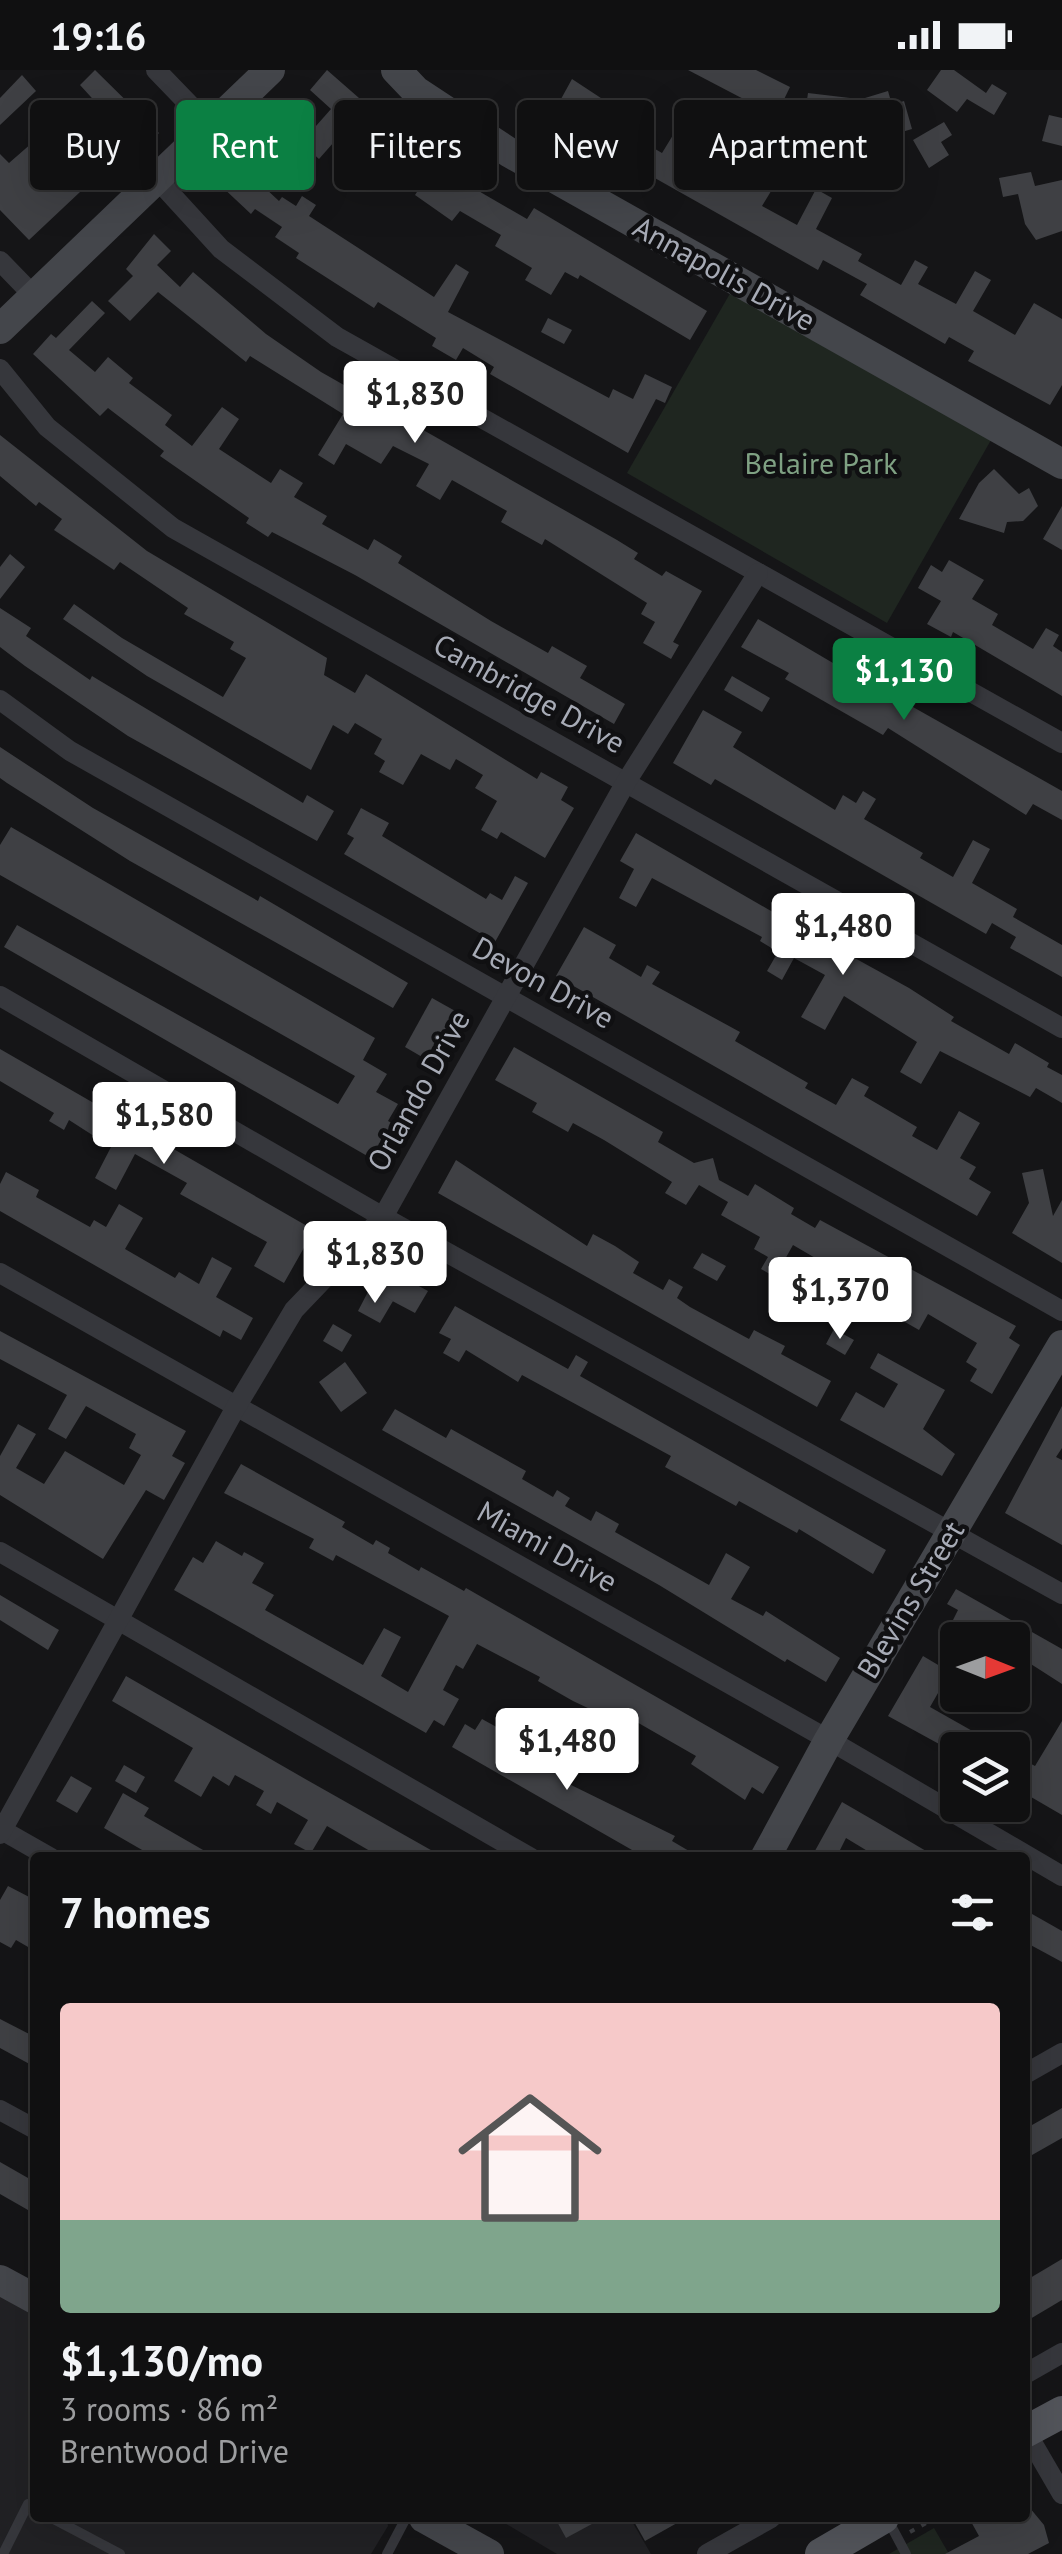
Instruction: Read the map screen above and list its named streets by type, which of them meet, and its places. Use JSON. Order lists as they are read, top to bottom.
{
  "streets": {
    "street": [
      "Annapolis Drive",
      "Cambridge Drive",
      "Devon Drive",
      "Orlando Drive",
      "Miami Drive",
      "Blevins Street"
    ]
  },
  "crossings": [
    ["Cambridge Drive", "Orlando Drive"],
    ["Devon Drive", "Orlando Drive"],
    ["Orlando Drive", "Miami Drive"],
    ["Miami Drive", "Blevins Street"]
  ],
  "parks": ["Belaire Park"],
  "north": "right",
  "page": {
    "status": "19:16",
    "chip": [
      "Buy",
      "Rent",
      "Filters",
      "New",
      "Apartment"
    ],
    "price": [
      "$1,830",
      "$1,130",
      "$1,480",
      "$1,580",
      "$1,830",
      "$1,370",
      "$1,480"
    ],
    "heading": "7 homes",
    "list": [
      {
        "name": "$1,130/mo",
        "note": "3 rooms · 86 m² · Brentwood Drive"
      }
    ]
  }
}
